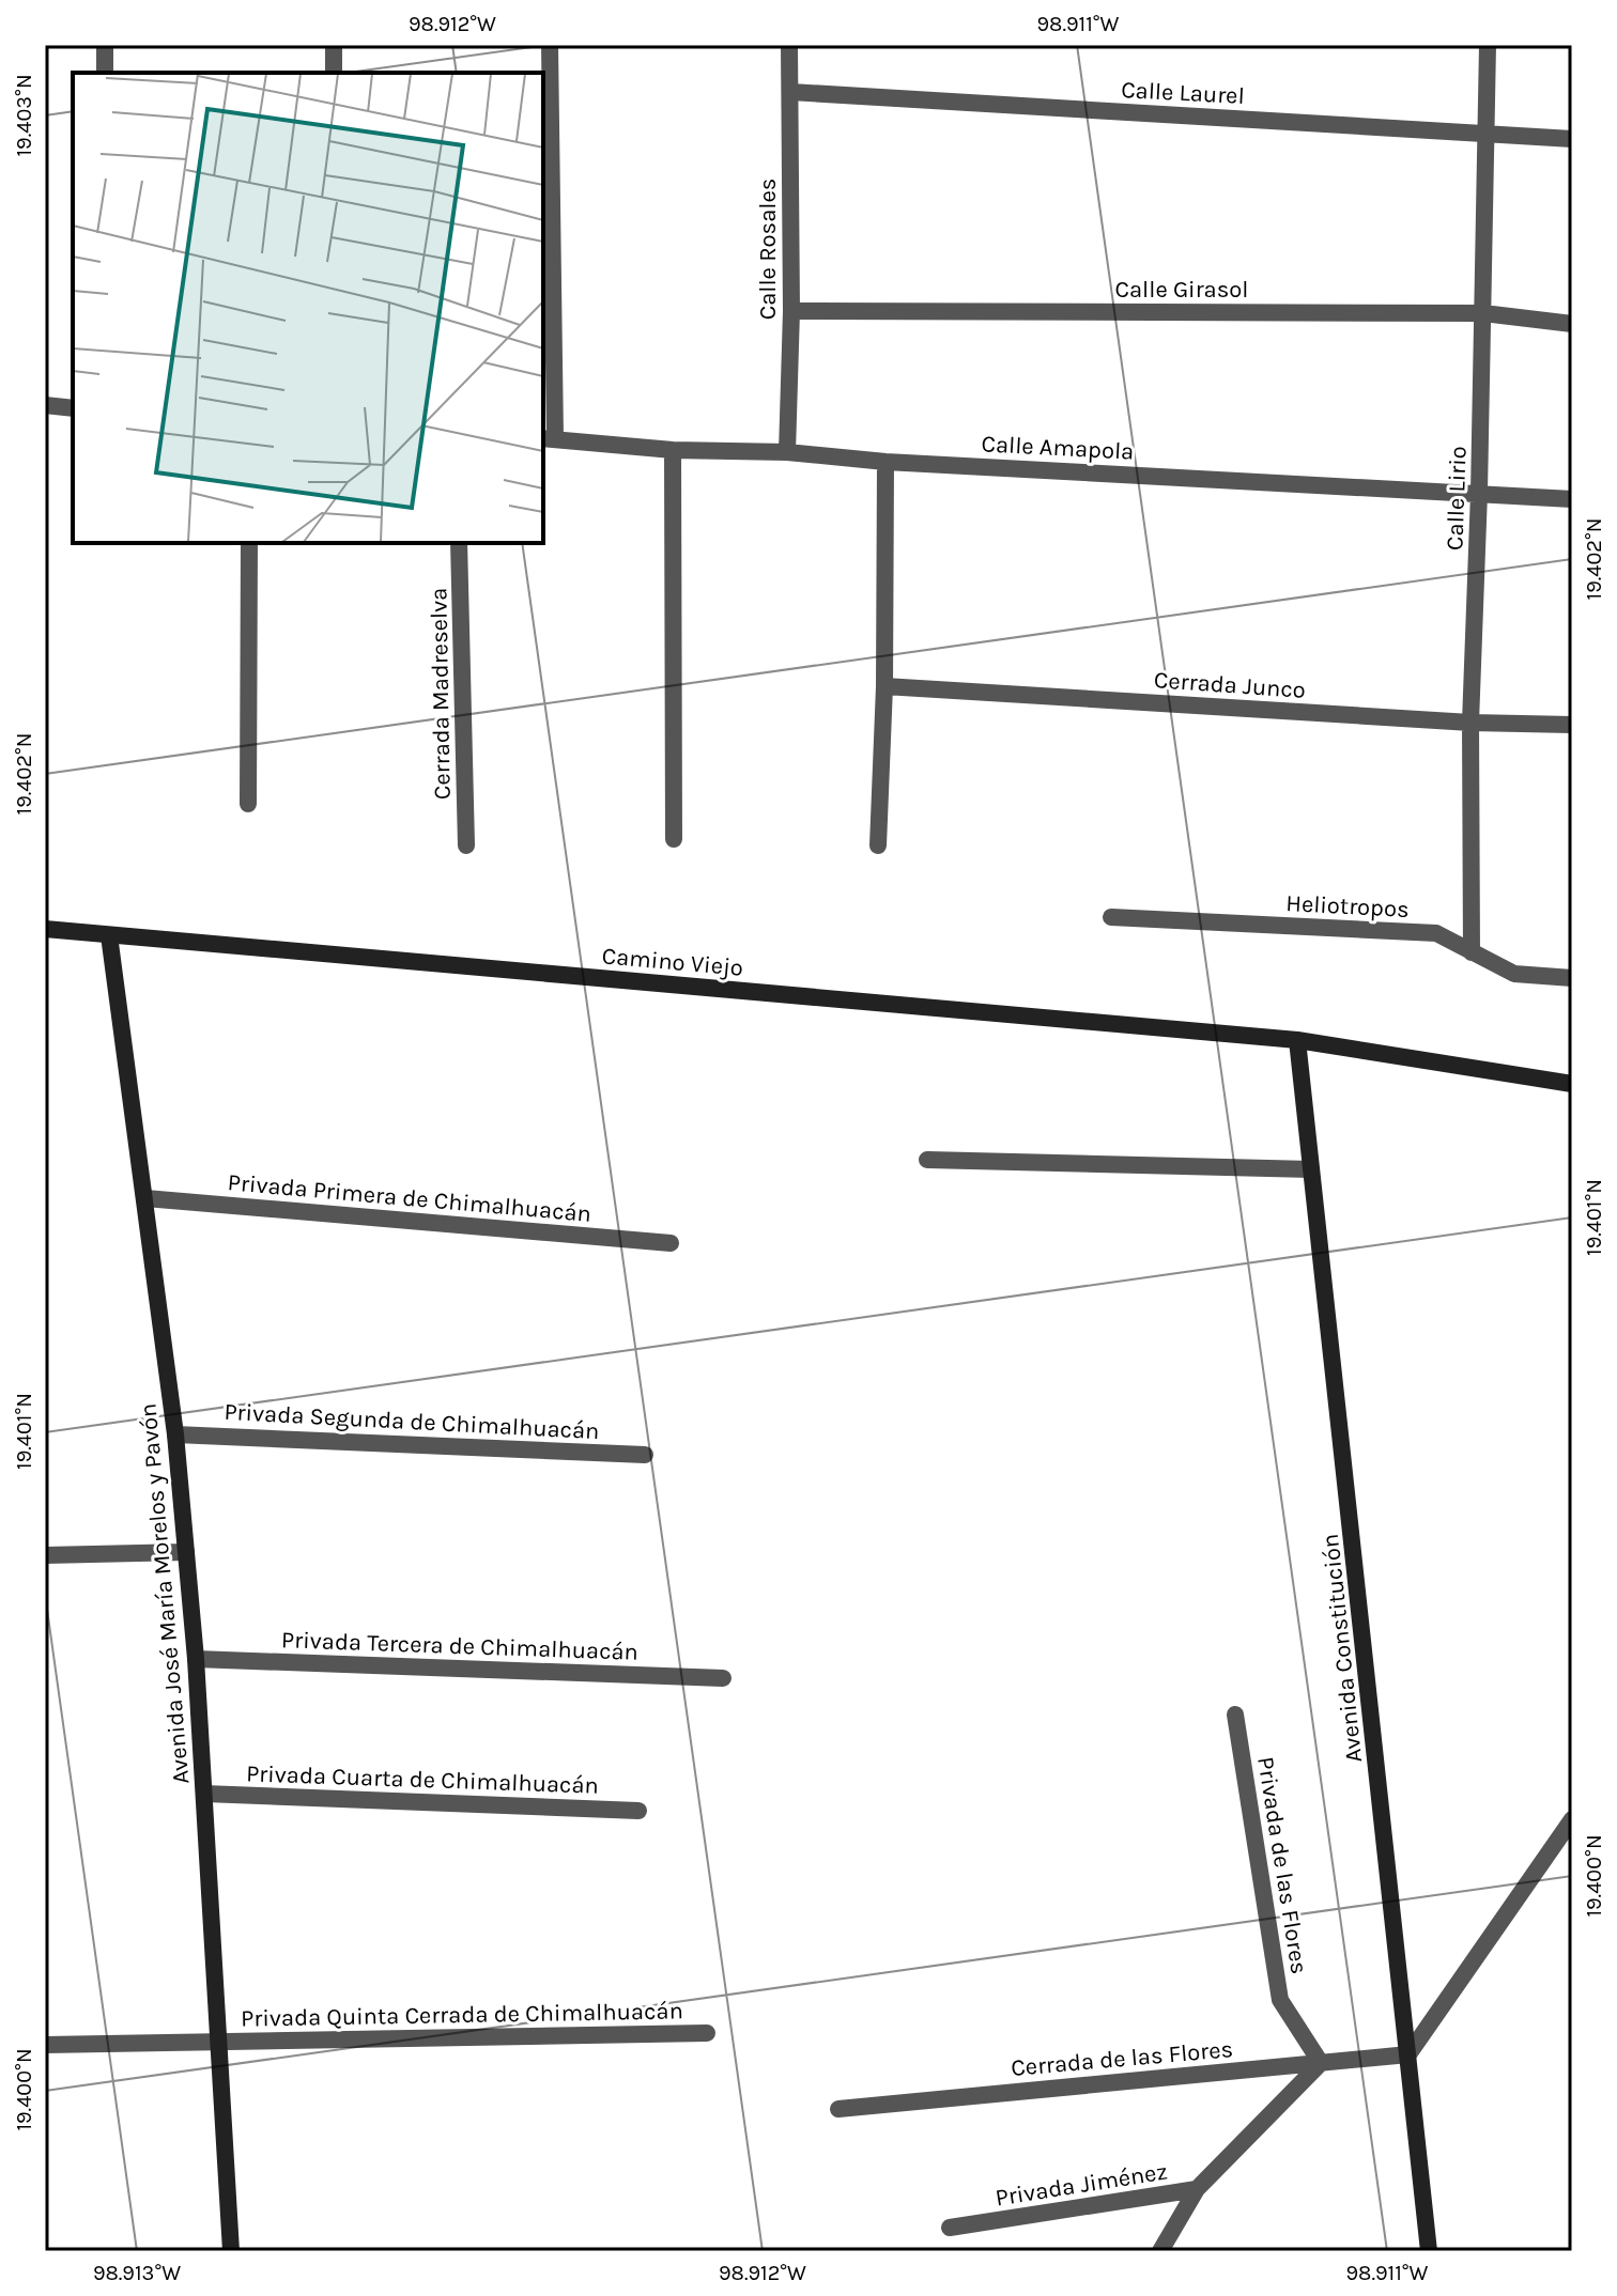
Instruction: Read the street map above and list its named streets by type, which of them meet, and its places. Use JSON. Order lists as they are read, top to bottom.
{
  "streets": {
    "main road": ["Camino Viejo", "Avenida José María Morelos y Pavón", "Avenida Constitución"],
    "street": [
      "Calle Laurel",
      "Calle Rosales",
      "Calle Girasol",
      "Calle Amapola",
      "Calle Lirio",
      "Cerrada Junco",
      "Cerrada Madreselva",
      "Heliotropos",
      "Privada Primera de Chimalhuacán",
      "Privada Segunda de Chimalhuacán",
      "Privada Tercera de Chimalhuacán",
      "Privada Cuarta de Chimalhuacán",
      "Privada de las Flores",
      "Privada Quinta Cerrada de Chimalhuacán",
      "Cerrada de las Flores",
      "Privada Jiménez"
    ]
  },
  "crossings": [
    ["Calle Laurel", "Calle Rosales"],
    ["Calle Laurel", "Calle Lirio"],
    ["Calle Rosales", "Calle Girasol"],
    ["Calle Rosales", "Calle Amapola"],
    ["Calle Girasol", "Calle Lirio"],
    ["Calle Amapola", "Calle Lirio"],
    ["Calle Lirio", "Cerrada Junco"],
    ["Calle Lirio", "Heliotropos"],
    ["Camino Viejo", "Avenida José María Morelos y Pavón"],
    ["Camino Viejo", "Avenida Constitución"],
    ["Privada Primera de Chimalhuacán", "Avenida José María Morelos y Pavón"],
    ["Privada Segunda de Chimalhuacán", "Avenida José María Morelos y Pavón"],
    ["Avenida José María Morelos y Pavón", "Privada Tercera de Chimalhuacán"],
    ["Avenida José María Morelos y Pavón", "Privada Cuarta de Chimalhuacán"],
    ["Avenida José María Morelos y Pavón", "Privada Quinta Cerrada de Chimalhuacán"],
    ["Avenida Constitución", "Cerrada de las Flores"],
    ["Privada de las Flores", "Cerrada de las Flores"],
    ["Privada de las Flores", "Privada Jiménez"],
    ["Cerrada de las Flores", "Privada Jiménez"]
  ],
  "coordinates": [
    "98.912°W",
    "98.911°W",
    "19.403°N",
    "19.402°N",
    "19.401°N",
    "19.400°N",
    "98.913°W"
  ]
}
